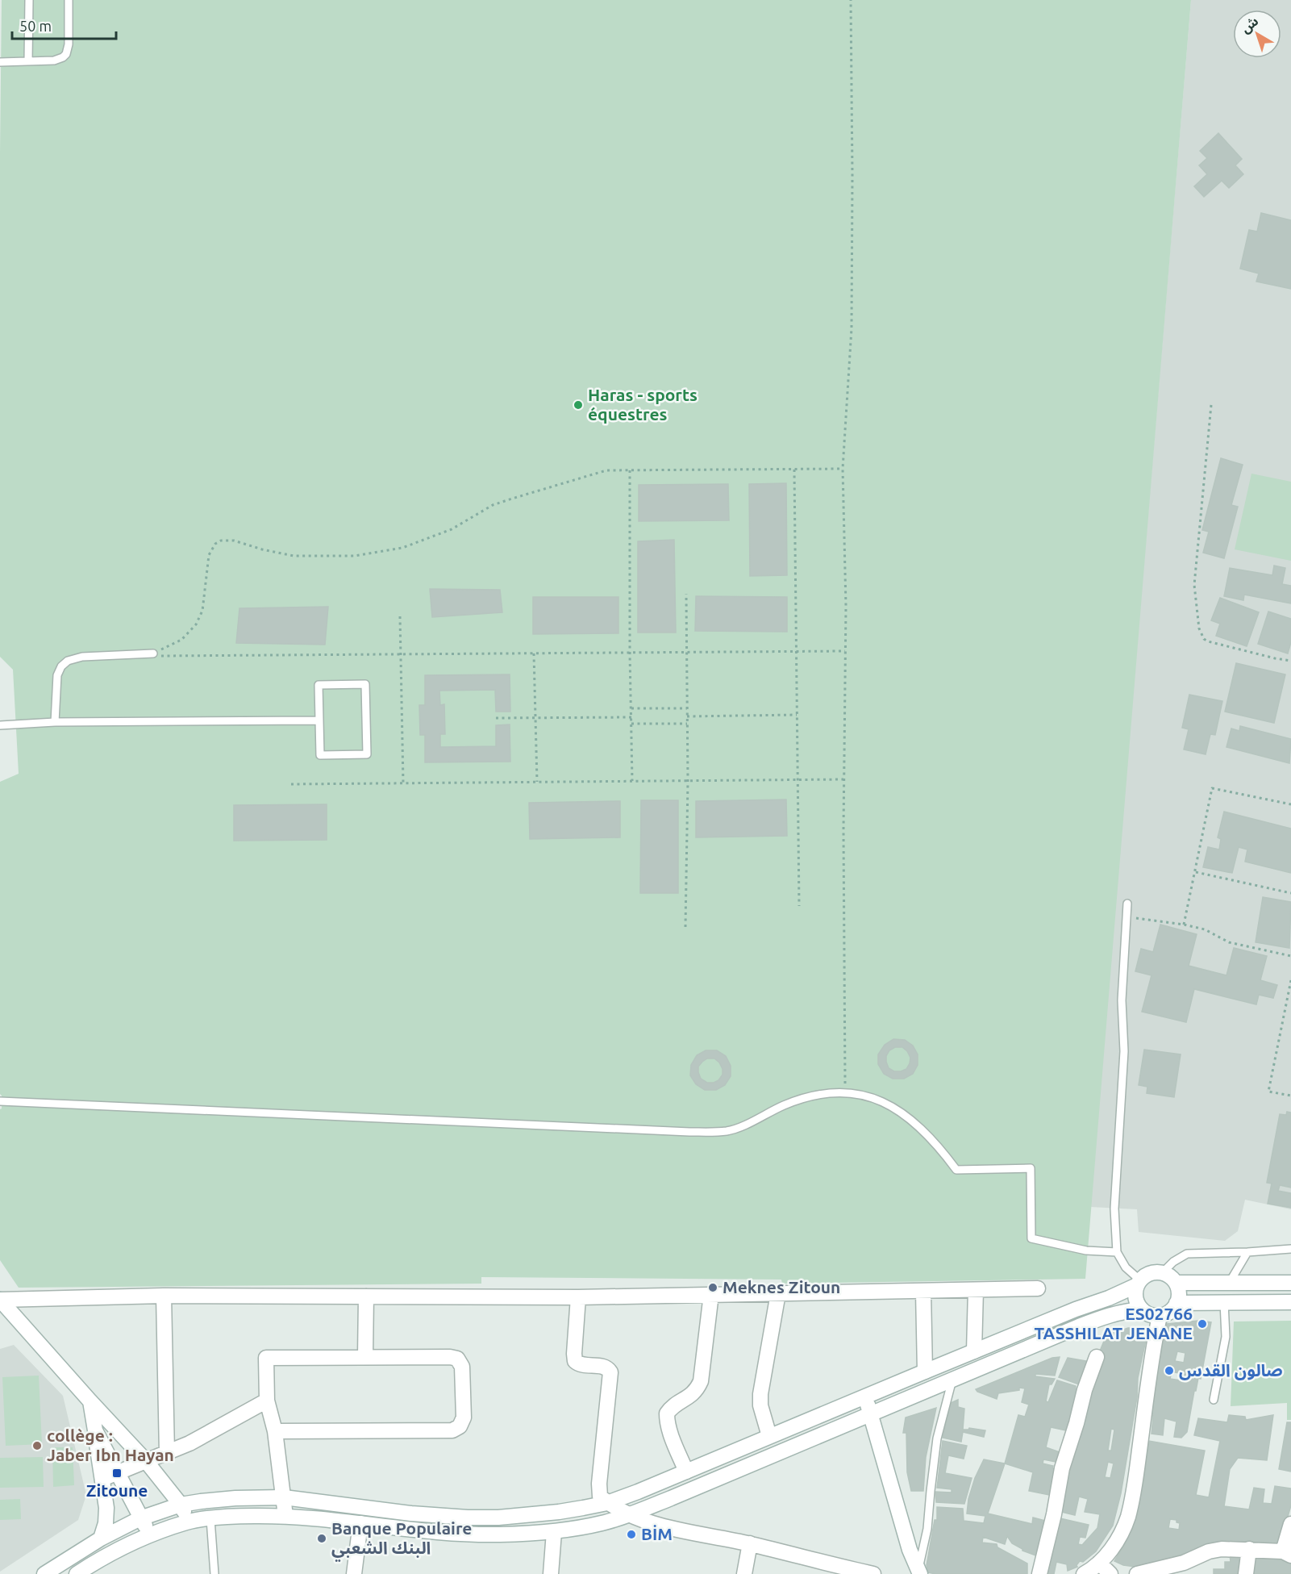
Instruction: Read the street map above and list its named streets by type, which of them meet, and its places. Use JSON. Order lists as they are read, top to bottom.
{
  "places": {
    "other": [
      "Haras - sports équestres",
      "Meknes Zitoun",
      "ES02766 TASSHILAT JENANE",
      "صالون القدس",
      "collège : Jaber Ibn Hayan",
      "BİM",
      "Banque Populaire البنك الشعبي"
    ],
    "transit": ["Zitoune"]
  },
  "scale_bar": "50 m",
  "north": "top left"
}
